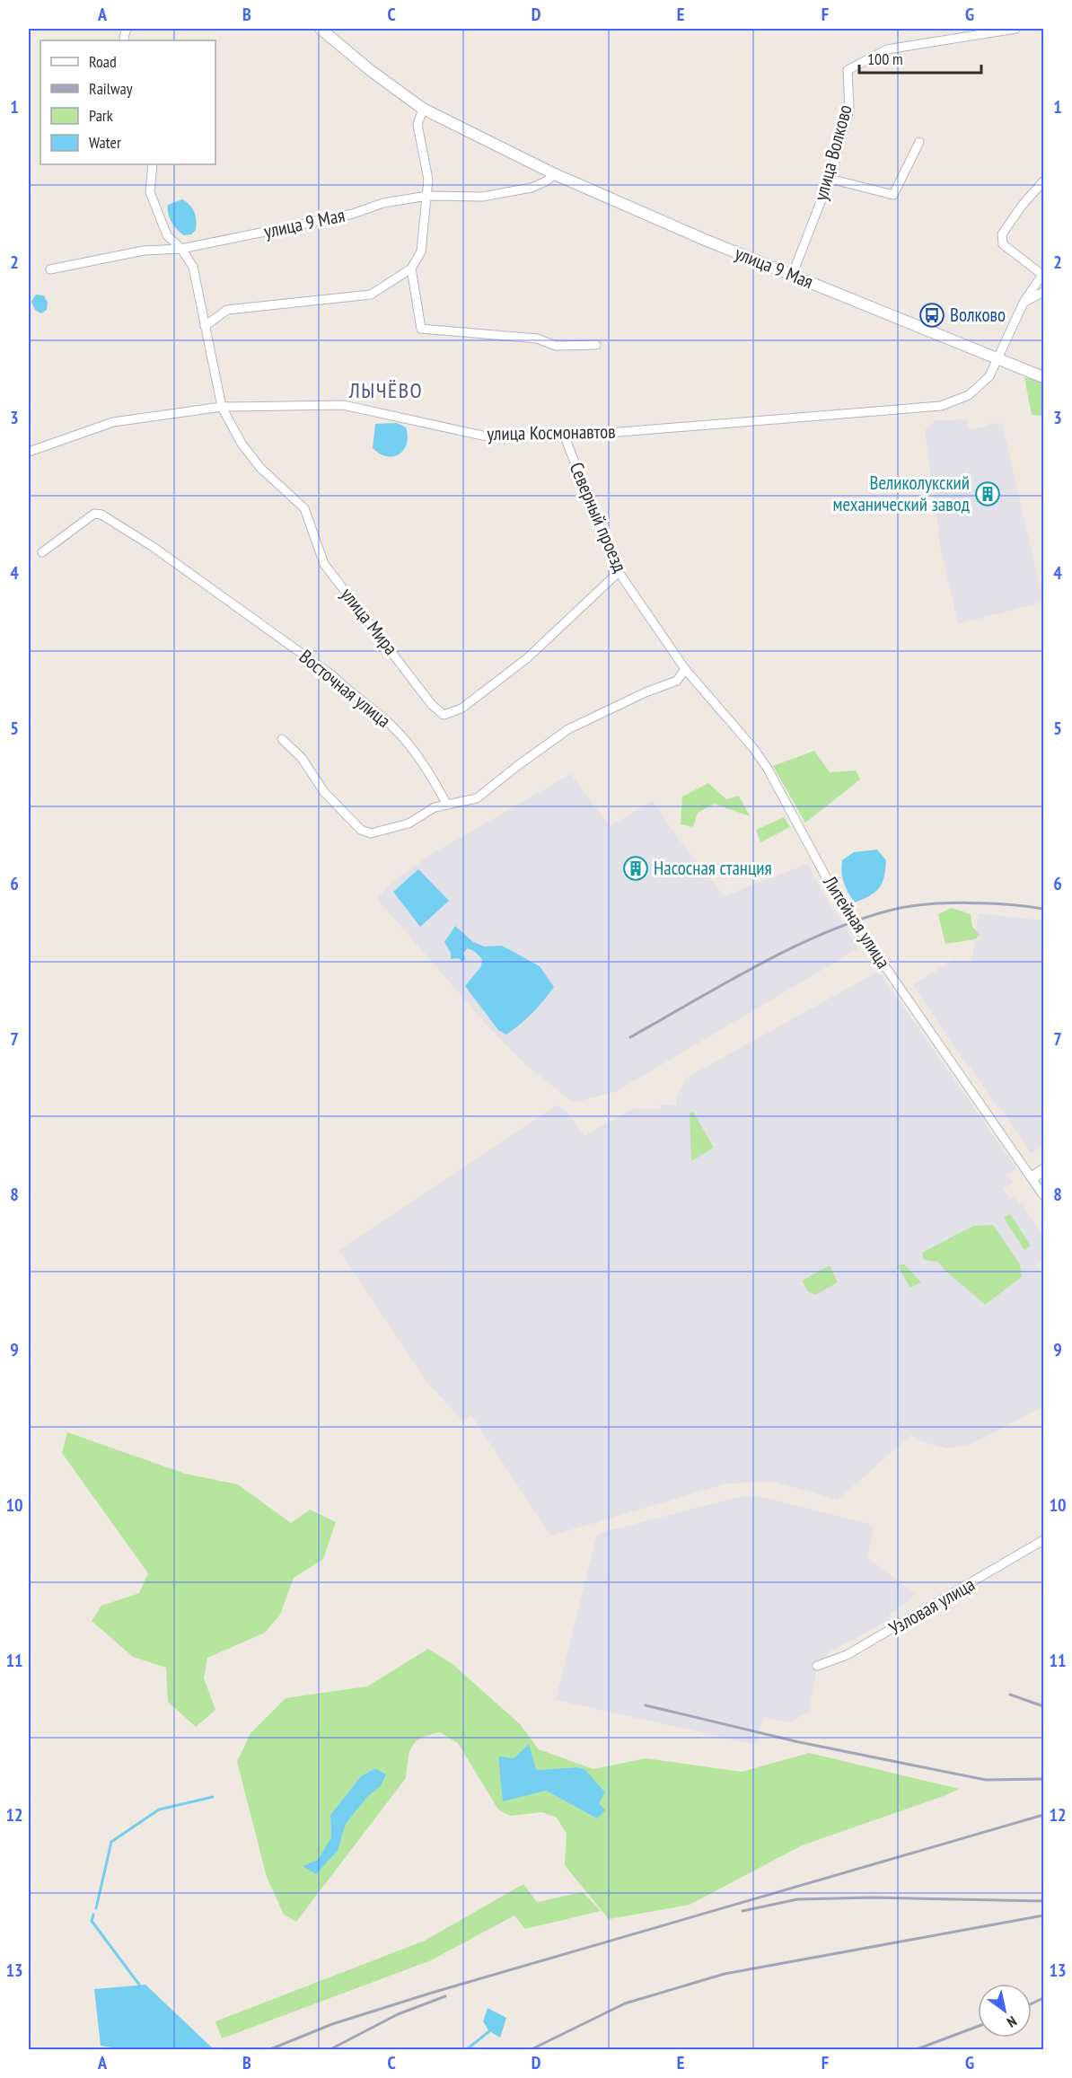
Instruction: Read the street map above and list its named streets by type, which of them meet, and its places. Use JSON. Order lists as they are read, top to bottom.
{
  "streets": {
    "main road": ["улица 9 Мая"],
    "street": [
      "улица Волково",
      "улица Космонавтов",
      "Северный проезд",
      "улица Мира",
      "Восточная улица",
      "Литейная улица",
      "Узловая улица"
    ]
  },
  "crossings": [
    ["улица Волково", "улица 9 Мая"],
    ["улица 9 Мая", "улица Космонавтов"],
    ["улица 9 Мая", "улица Мира"],
    ["улица Космонавтов", "Северный проезд"],
    ["улица Космонавтов", "улица Мира"],
    ["Северный проезд", "улица Мира"],
    ["Северный проезд", "Литейная улица"]
  ],
  "districts": ["ЛЫЧЁВО"],
  "places": {
    "bus stop": ["Волково"],
    "building": ["Великолукский механический завод", "Насосная станция"]
  },
  "legend": [
    "Road",
    "Railway",
    "Park",
    "Water"
  ],
  "scale_bar": "100 m",
  "north": "bottom right",
  "grid": {
    "columns": [
      "A",
      "B",
      "C",
      "D",
      "E",
      "F",
      "G"
    ],
    "rows": [
      "1",
      "2",
      "3",
      "4",
      "5",
      "6",
      "7",
      "8",
      "9",
      "10",
      "11",
      "12",
      "13"
    ]
  }
}
